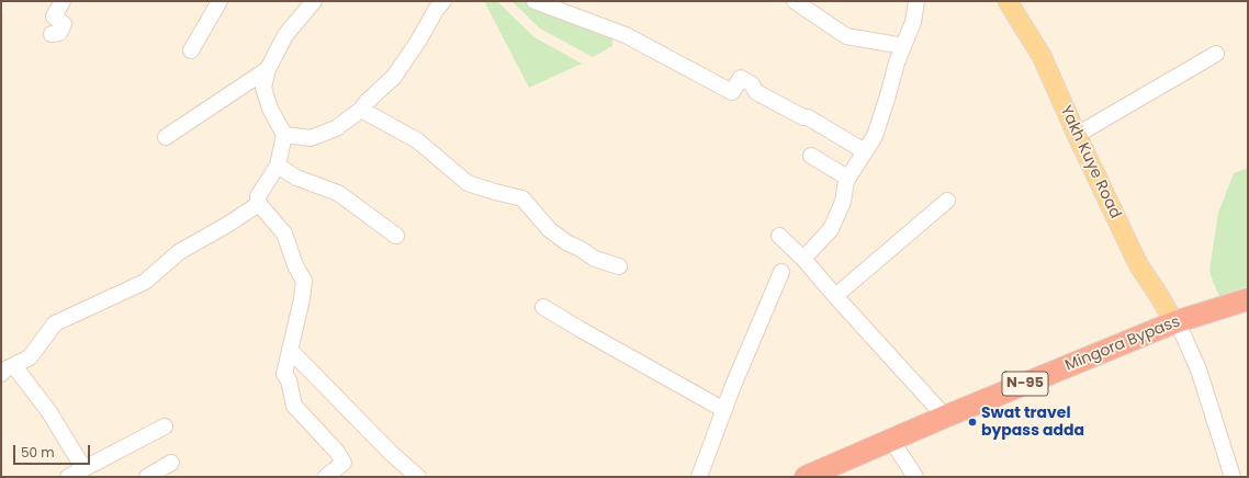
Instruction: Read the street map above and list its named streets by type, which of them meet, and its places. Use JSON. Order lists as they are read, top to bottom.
{
  "streets": {
    "highway": ["Mingora Bypass", "N-95"],
    "main road": ["Yakh Kuye Road"]
  },
  "crossings": [
    ["Yakh Kuye Road", "Mingora Bypass"]
  ],
  "places": ["Swat travel bypass adda"],
  "scale_bar": "50 m"
}
